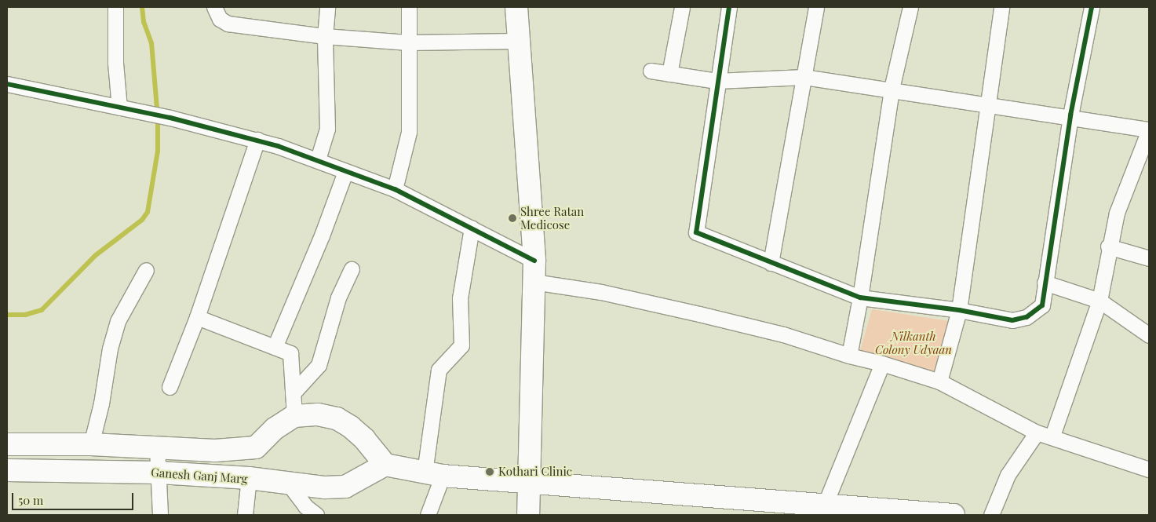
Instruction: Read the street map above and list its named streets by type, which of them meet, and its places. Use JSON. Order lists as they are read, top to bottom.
{
  "streets": {
    "main road": ["Ganesh Ganj Marg"]
  },
  "parks": ["Nilkanth Colony Udyaan"],
  "places": ["Shree Ratan Medicose", "Kothari Clinic"],
  "scale_bar": "50 m"
}
